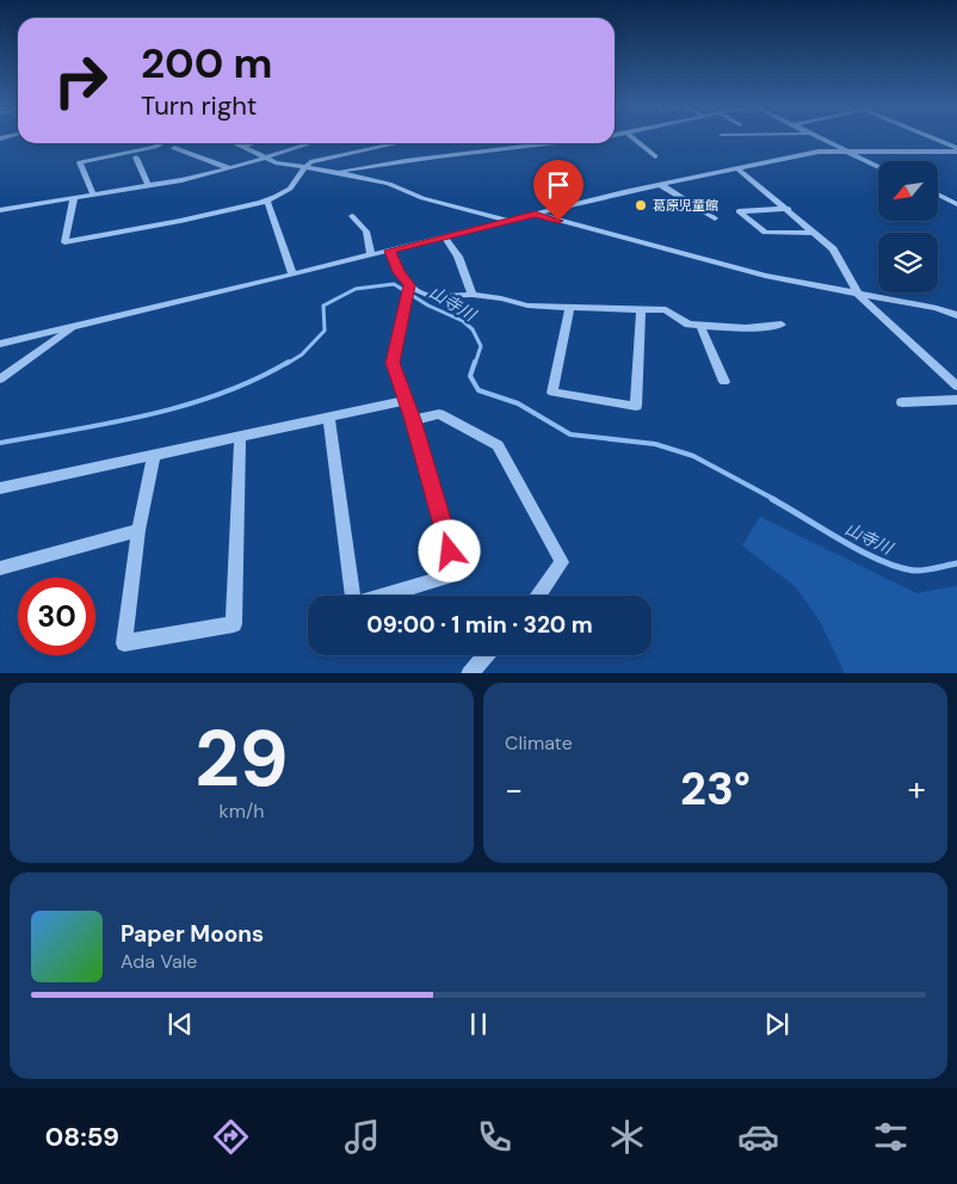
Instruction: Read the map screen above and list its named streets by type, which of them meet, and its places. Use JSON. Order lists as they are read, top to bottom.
{
  "water": ["山寺川"],
  "places": ["葛原児童館"],
  "north": "bottom left",
  "page": {
    "turn": ["200 m", "Turn right"],
    "limit": "30",
    "trip": "09:00 · 1 min · 320 m",
    "tile": [
      ["29", "km/h"],
      "Climate"
    ],
    "heat": ["−", "23°", "+"],
    "song": ["Paper Moons", "Ada Vale"],
    "tabs": "08:59"
  }
}
